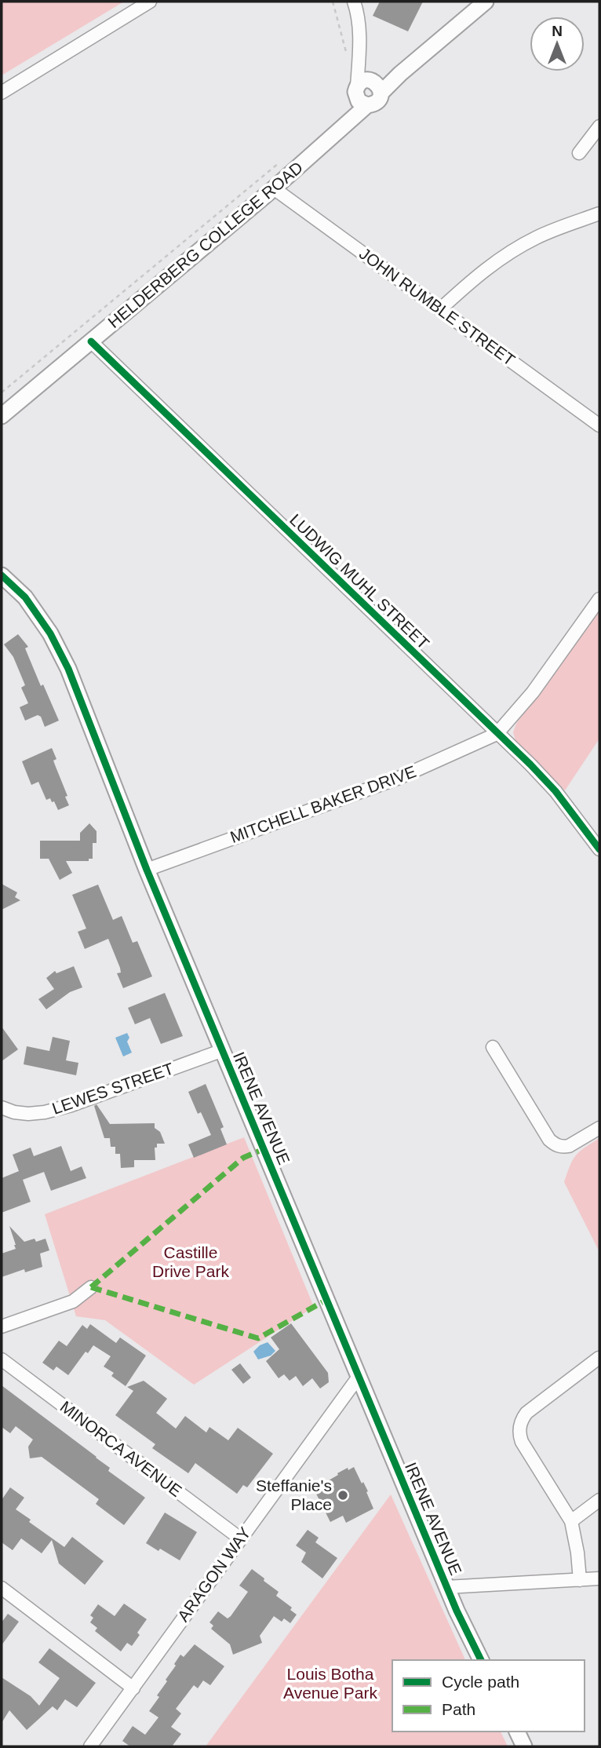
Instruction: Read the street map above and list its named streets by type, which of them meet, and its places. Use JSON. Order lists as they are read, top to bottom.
{
  "streets": {
    "street": [
      "HELDERBERG COLLEGE ROAD",
      "JOHN RUMBLE STREET",
      "LUDWIG MUHL STREET",
      "MITCHELL BAKER DRIVE",
      "LEWES STREET",
      "IRENE AVENUE",
      "MINORCA AVENUE",
      "ARAGON WAY"
    ]
  },
  "crossings": [
    ["HELDERBERG COLLEGE ROAD", "JOHN RUMBLE STREET"],
    ["HELDERBERG COLLEGE ROAD", "LUDWIG MUHL STREET"],
    ["LUDWIG MUHL STREET", "MITCHELL BAKER DRIVE"],
    ["MITCHELL BAKER DRIVE", "IRENE AVENUE"],
    ["LEWES STREET", "IRENE AVENUE"],
    ["IRENE AVENUE", "ARAGON WAY"],
    ["MINORCA AVENUE", "ARAGON WAY"]
  ],
  "parks": ["Castille Drive Park", "Louis Botha Avenue Park"],
  "places": ["Steffanie's Place"],
  "legend": ["Cycle path", "Path"],
  "north": "top"
}
